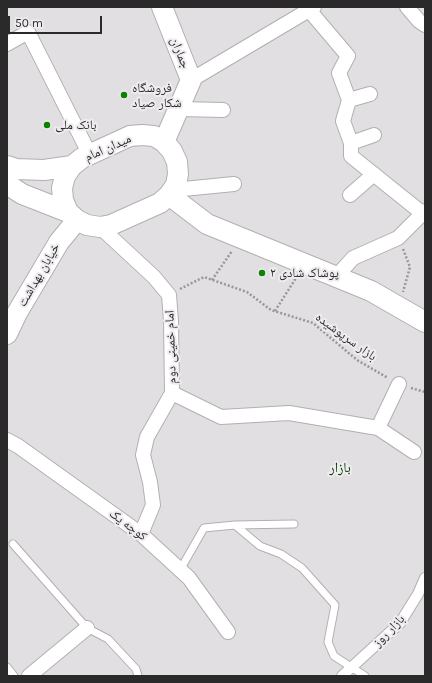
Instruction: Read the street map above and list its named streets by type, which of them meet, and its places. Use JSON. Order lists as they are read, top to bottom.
{
  "streets": {
    "main road": ["جماران", "میدان امام", "خیابان بهداشت"],
    "street": ["امام خمینی دوم", "کوچه یک", "بازار روز"],
    "path": ["بازار سرپوشیده"]
  },
  "crossings": [
    ["جماران", "میدان امام"],
    ["جماران", "خیابان بهداشت"],
    ["جماران", "امام خمینی دوم"],
    ["میدان امام", "خیابان بهداشت"],
    ["میدان امام", "امام خمینی دوم"],
    ["خیابان بهداشت", "امام خمینی دوم"],
    ["بازار سرپوشیده", "امام خمینی دوم"],
    ["امام خمینی دوم", "کوچه یک"]
  ],
  "districts": ["بازار"],
  "places": ["فروشگاه شکار صیاد", "بانک ملی", "پوشاک شادی ۲"],
  "scale_bar": "50 m"
}
